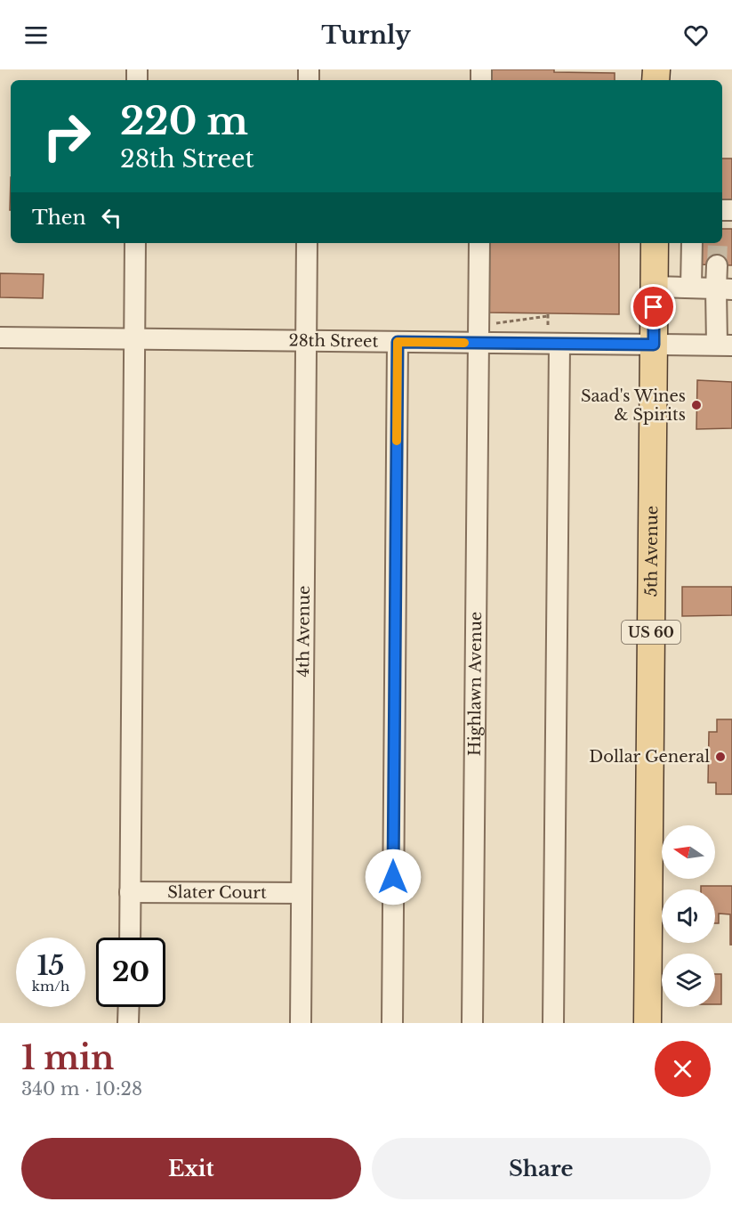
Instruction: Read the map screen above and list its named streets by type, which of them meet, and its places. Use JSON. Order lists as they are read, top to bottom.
{
  "streets": {
    "main road": ["5th Avenue", "US 60"],
    "street": [
      "28th Street",
      "4th Avenue",
      "Highlawn Avenue",
      "Slater Court"
    ]
  },
  "crossings": [
    ["28th Street", "5th Avenue"],
    ["28th Street", "4th Avenue"],
    ["28th Street", "Highlawn Avenue"],
    ["4th Avenue", "Slater Court"]
  ],
  "places": ["Saad's Wines & Spirits", "Dollar General"],
  "north": "left",
  "page": {
    "header": "Turnly",
    "turn": ["220 m", "28th Street"],
    "then": "Then",
    "speed": "15 km/h",
    "limit": "20",
    "heading": ["1 min", "340 m · 10:28"],
    "buttons": ["Exit", "Share"]
  }
}
